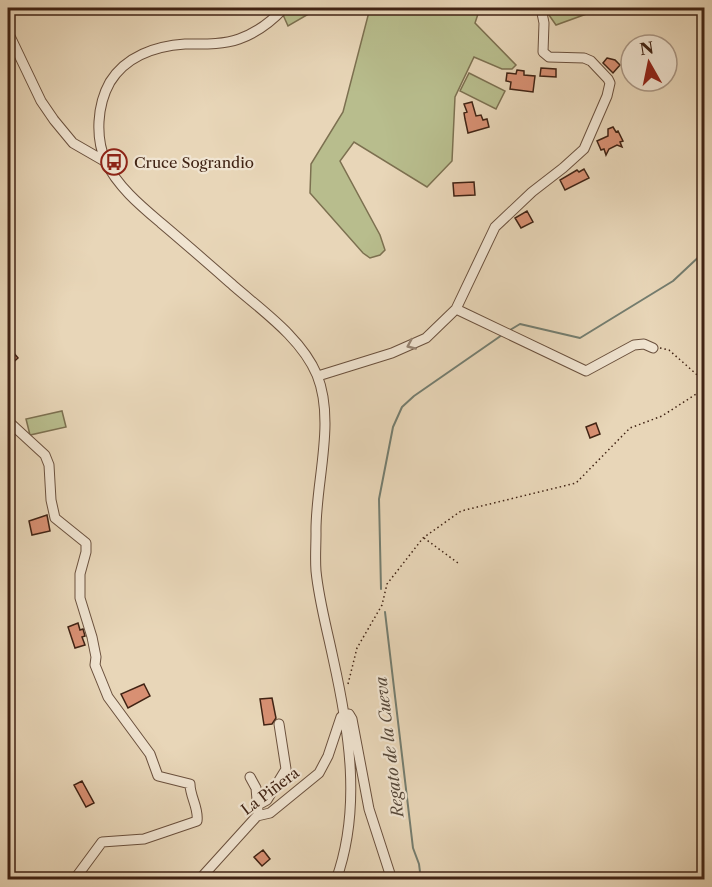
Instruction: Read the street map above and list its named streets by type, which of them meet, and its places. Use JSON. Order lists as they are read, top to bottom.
{
  "streets": {
    "street": ["La Piñera"]
  },
  "water": ["Regato de la Cueva"],
  "places": {
    "bus stop": ["Cruce Sograndio"]
  },
  "north": "top"
}
